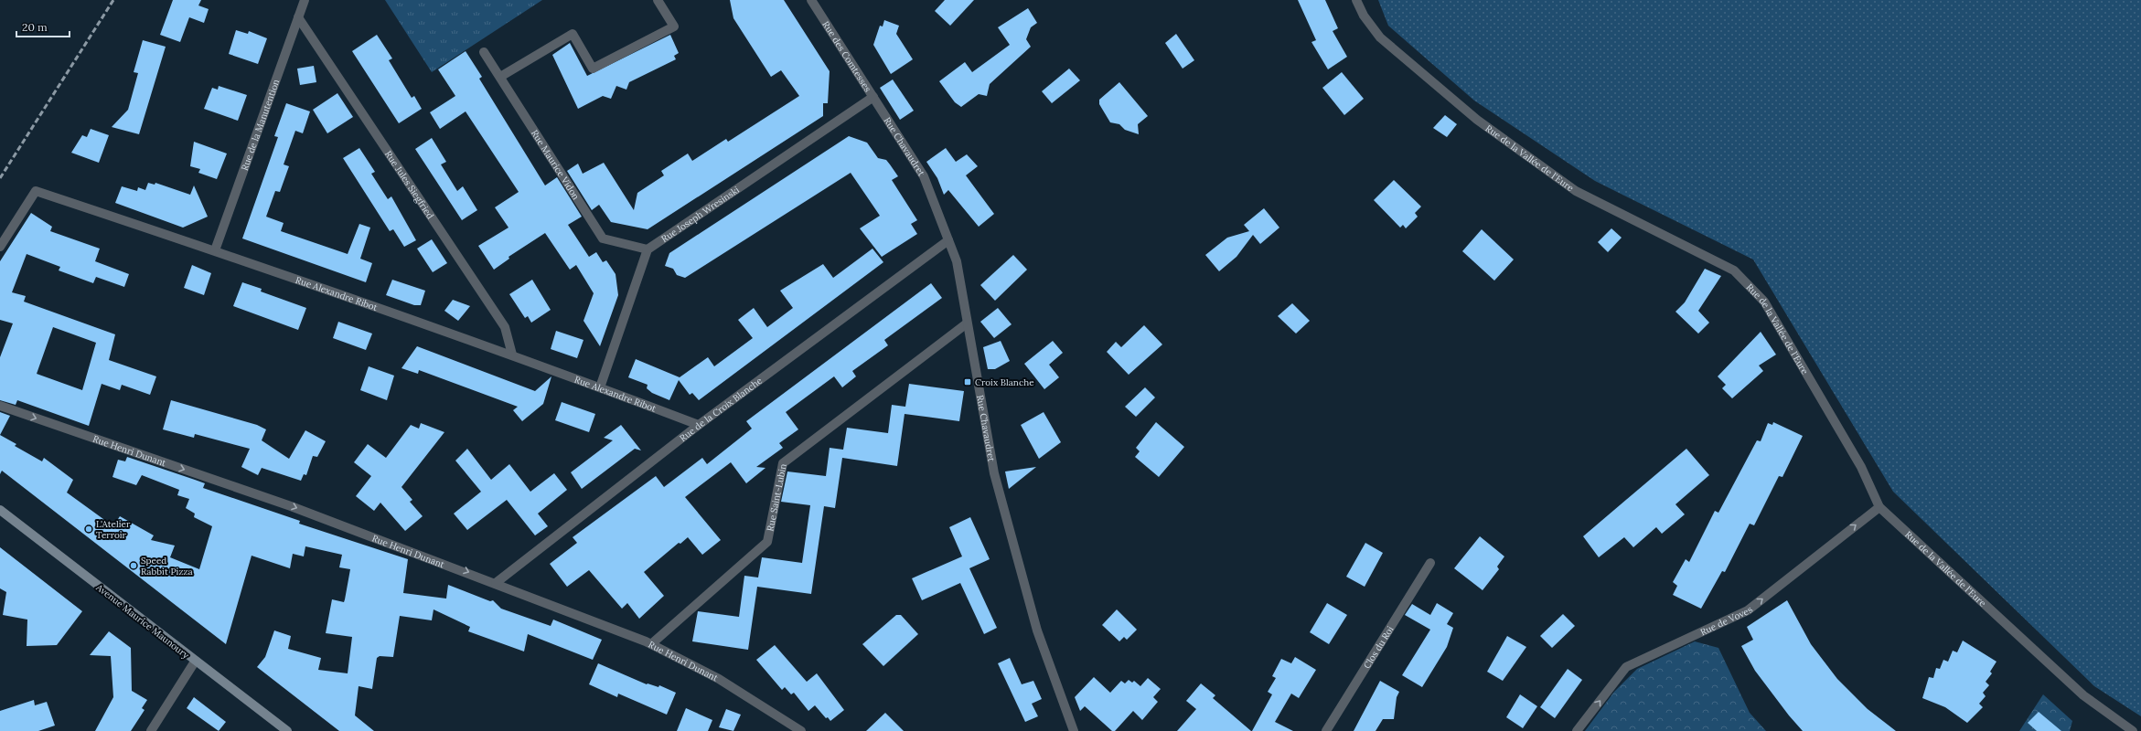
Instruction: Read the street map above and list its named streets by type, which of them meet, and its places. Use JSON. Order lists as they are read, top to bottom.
{
  "streets": {
    "main road": ["Avenue Maurice Maunoury"],
    "street": [
      "Rue des Comtesses",
      "Rue de la Manutention",
      "Rue Chavaudret",
      "Rue de la Vallée de l'Eure",
      "Rue Maurice Vidon",
      "Rue Jules Siegfried",
      "Rue Joseph Wresinski",
      "Rue Alexandre Ribot",
      "Rue de la Croix Blanche",
      "Rue Henri Dunant",
      "Rue Saint-Lubin",
      "Rue de Voves",
      "Clos du Roi"
    ]
  },
  "crossings": [
    ["Rue des Comtesses", "Rue Chavaudret"],
    ["Rue des Comtesses", "Rue Joseph Wresinski"],
    ["Rue de la Manutention", "Rue Jules Siegfried"],
    ["Rue de la Manutention", "Rue Alexandre Ribot"],
    ["Rue Chavaudret", "Rue de la Croix Blanche"],
    ["Rue Chavaudret", "Rue Saint-Lubin"],
    ["Rue de la Vallée de l'Eure", "Rue de Voves"],
    ["Rue Maurice Vidon", "Rue Joseph Wresinski"],
    ["Rue Jules Siegfried", "Rue Alexandre Ribot"],
    ["Rue Alexandre Ribot", "Rue de la Croix Blanche"],
    ["Rue de la Croix Blanche", "Rue Henri Dunant"],
    ["Rue Henri Dunant", "Rue Saint-Lubin"]
  ],
  "one_way": ["Rue Henri Dunant", "Rue de Voves"],
  "places": {
    "transit": ["Croix Blanche"],
    "other": ["L'Atelier Terroir", "Speed Rabbit Pizza"]
  },
  "scale_bar": "20 m"
}
